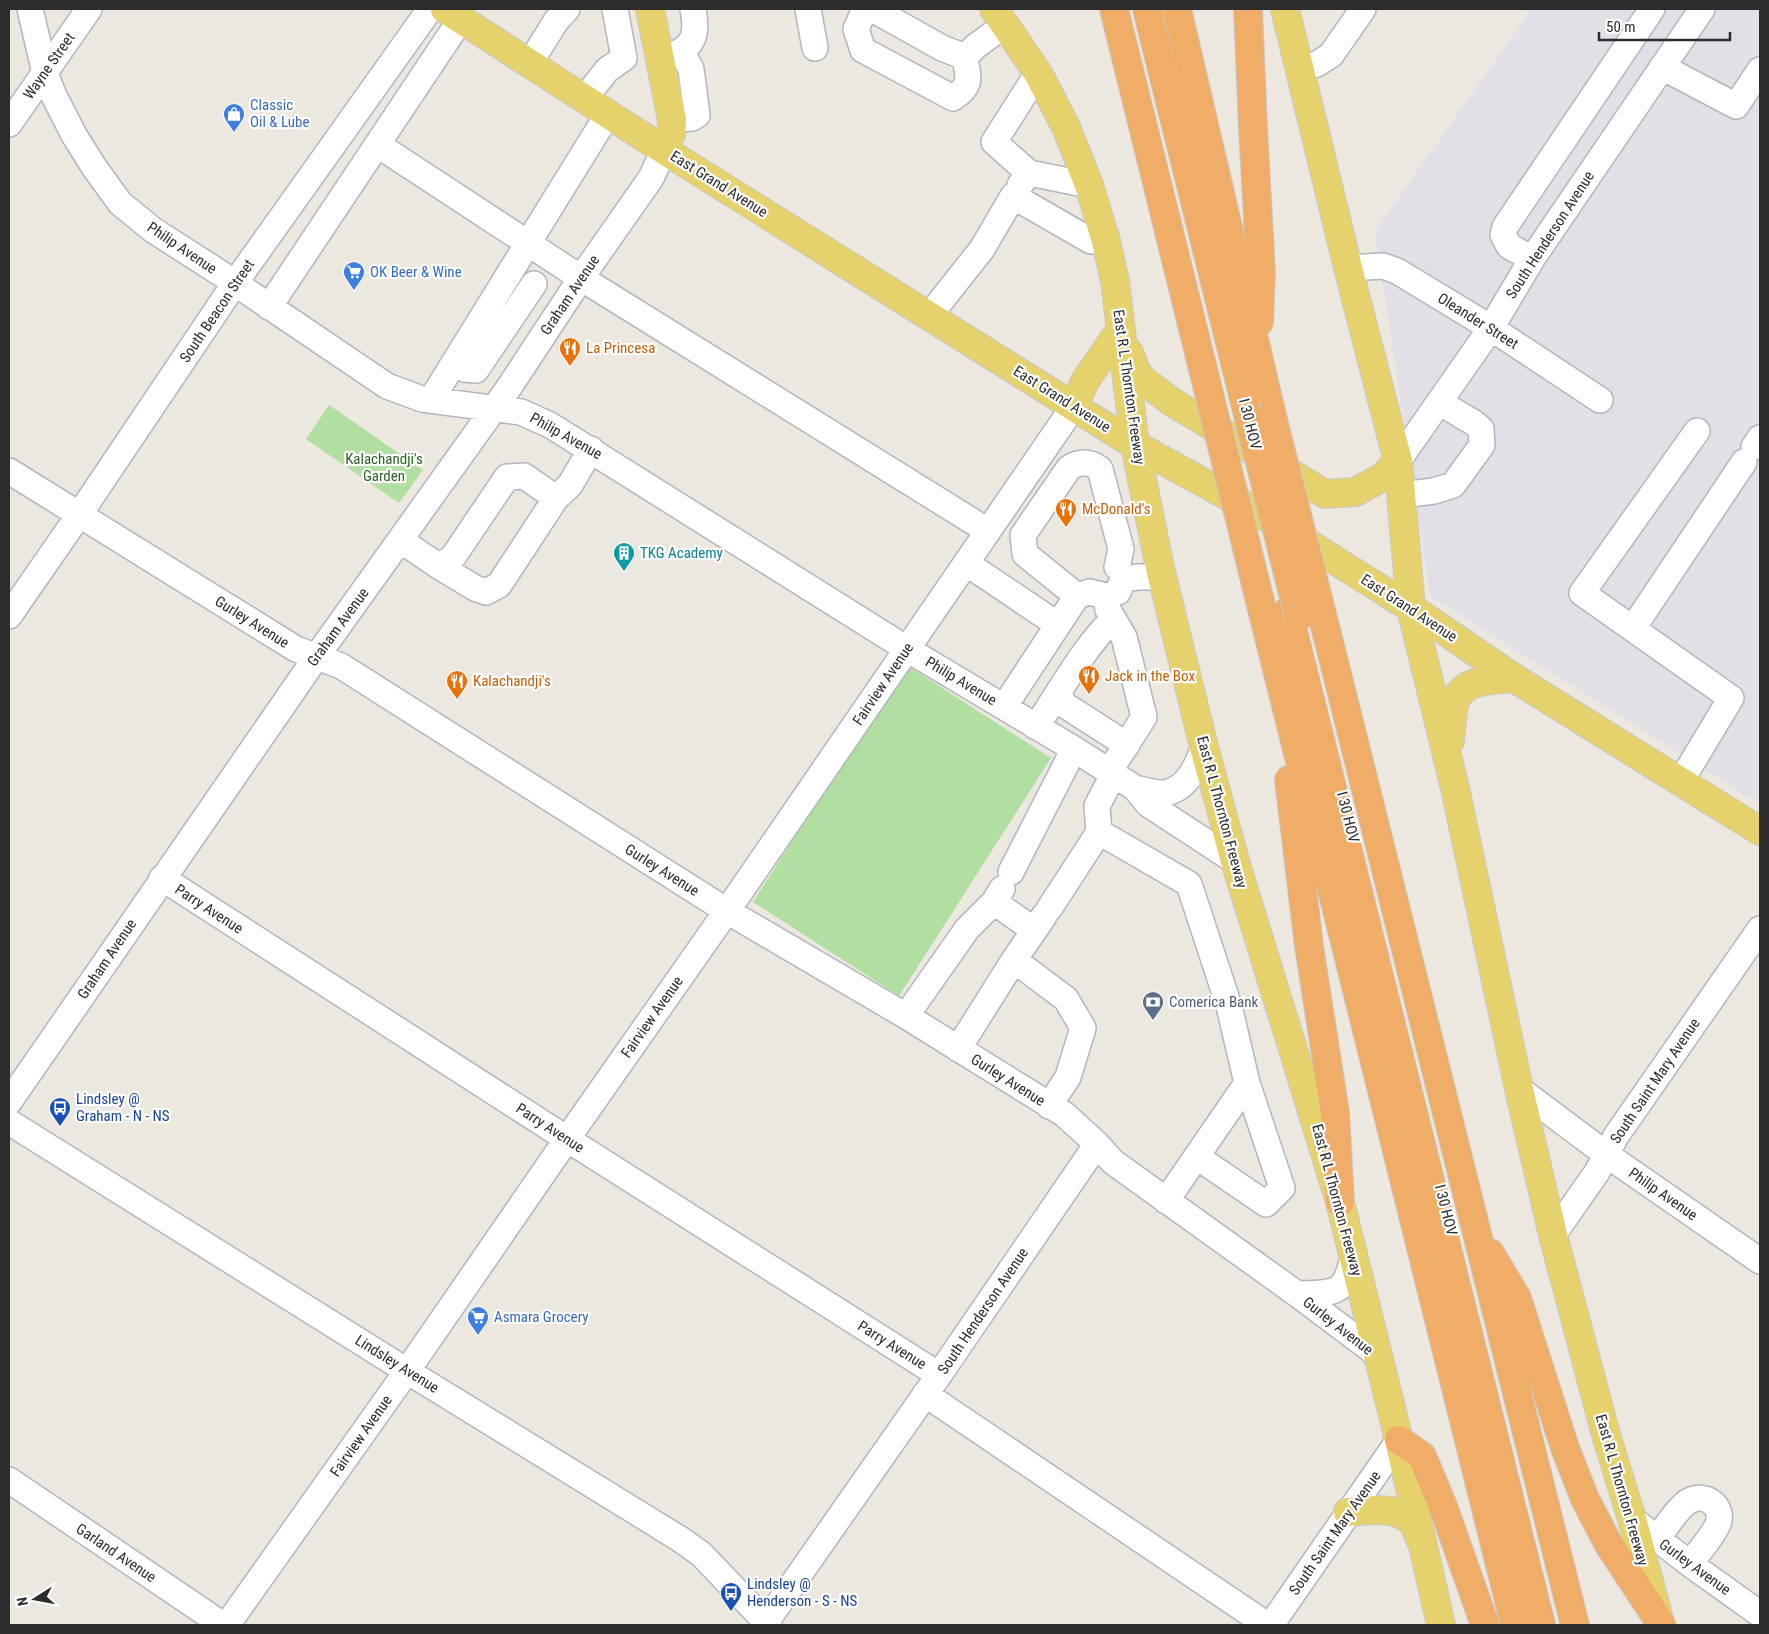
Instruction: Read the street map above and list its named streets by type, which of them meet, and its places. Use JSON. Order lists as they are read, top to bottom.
{
  "streets": {
    "highway": ["I 30 HOV"],
    "main road": ["East Grand Avenue", "East R L Thornton Freeway"],
    "street": [
      "Wayne Street",
      "South Henderson Avenue",
      "Philip Avenue",
      "Graham Avenue",
      "South Beacon Street",
      "Oleander Street",
      "Gurley Avenue",
      "Fairview Avenue",
      "Parry Avenue",
      "South Saint Mary Avenue",
      "Lindsley Avenue",
      "Garland Avenue"
    ]
  },
  "crossings": [
    ["Wayne Street", "Philip Avenue"],
    ["East Grand Avenue", "Graham Avenue"],
    ["East Grand Avenue", "East R L Thornton Freeway"],
    ["East Grand Avenue", "Fairview Avenue"],
    ["South Henderson Avenue", "Oleander Street"],
    ["South Henderson Avenue", "East R L Thornton Freeway"],
    ["South Henderson Avenue", "Gurley Avenue"],
    ["South Henderson Avenue", "Parry Avenue"],
    ["South Henderson Avenue", "Lindsley Avenue"],
    ["Philip Avenue", "Graham Avenue"],
    ["Philip Avenue", "South Beacon Street"],
    ["Philip Avenue", "East R L Thornton Freeway"],
    ["Philip Avenue", "Fairview Avenue"],
    ["Philip Avenue", "South Saint Mary Avenue"],
    ["Graham Avenue", "Gurley Avenue"],
    ["Graham Avenue", "Parry Avenue"],
    ["South Beacon Street", "Gurley Avenue"],
    ["Oleander Street", "East R L Thornton Freeway"],
    ["East R L Thornton Freeway", "Gurley Avenue"],
    ["East R L Thornton Freeway", "South Saint Mary Avenue"],
    ["Gurley Avenue", "Fairview Avenue"],
    ["Fairview Avenue", "Parry Avenue"],
    ["Fairview Avenue", "Lindsley Avenue"]
  ],
  "parks": ["Kalachandji's Garden"],
  "places": {
    "shop": ["Classic Oil & Lube"],
    "supermarket": ["OK Beer & Wine", "Asmara Grocery"],
    "restaurant": [
      "La Princesa",
      "McDonald's",
      "Jack in the Box",
      "Kalachandji's"
    ],
    "building": ["TKG Academy"],
    "bank": ["Comerica Bank"],
    "bus stop": ["Lindsley @ Graham - N - NS", "Lindsley @ Henderson - S - NS"]
  },
  "scale_bar": "50 m",
  "north": "left"
}
